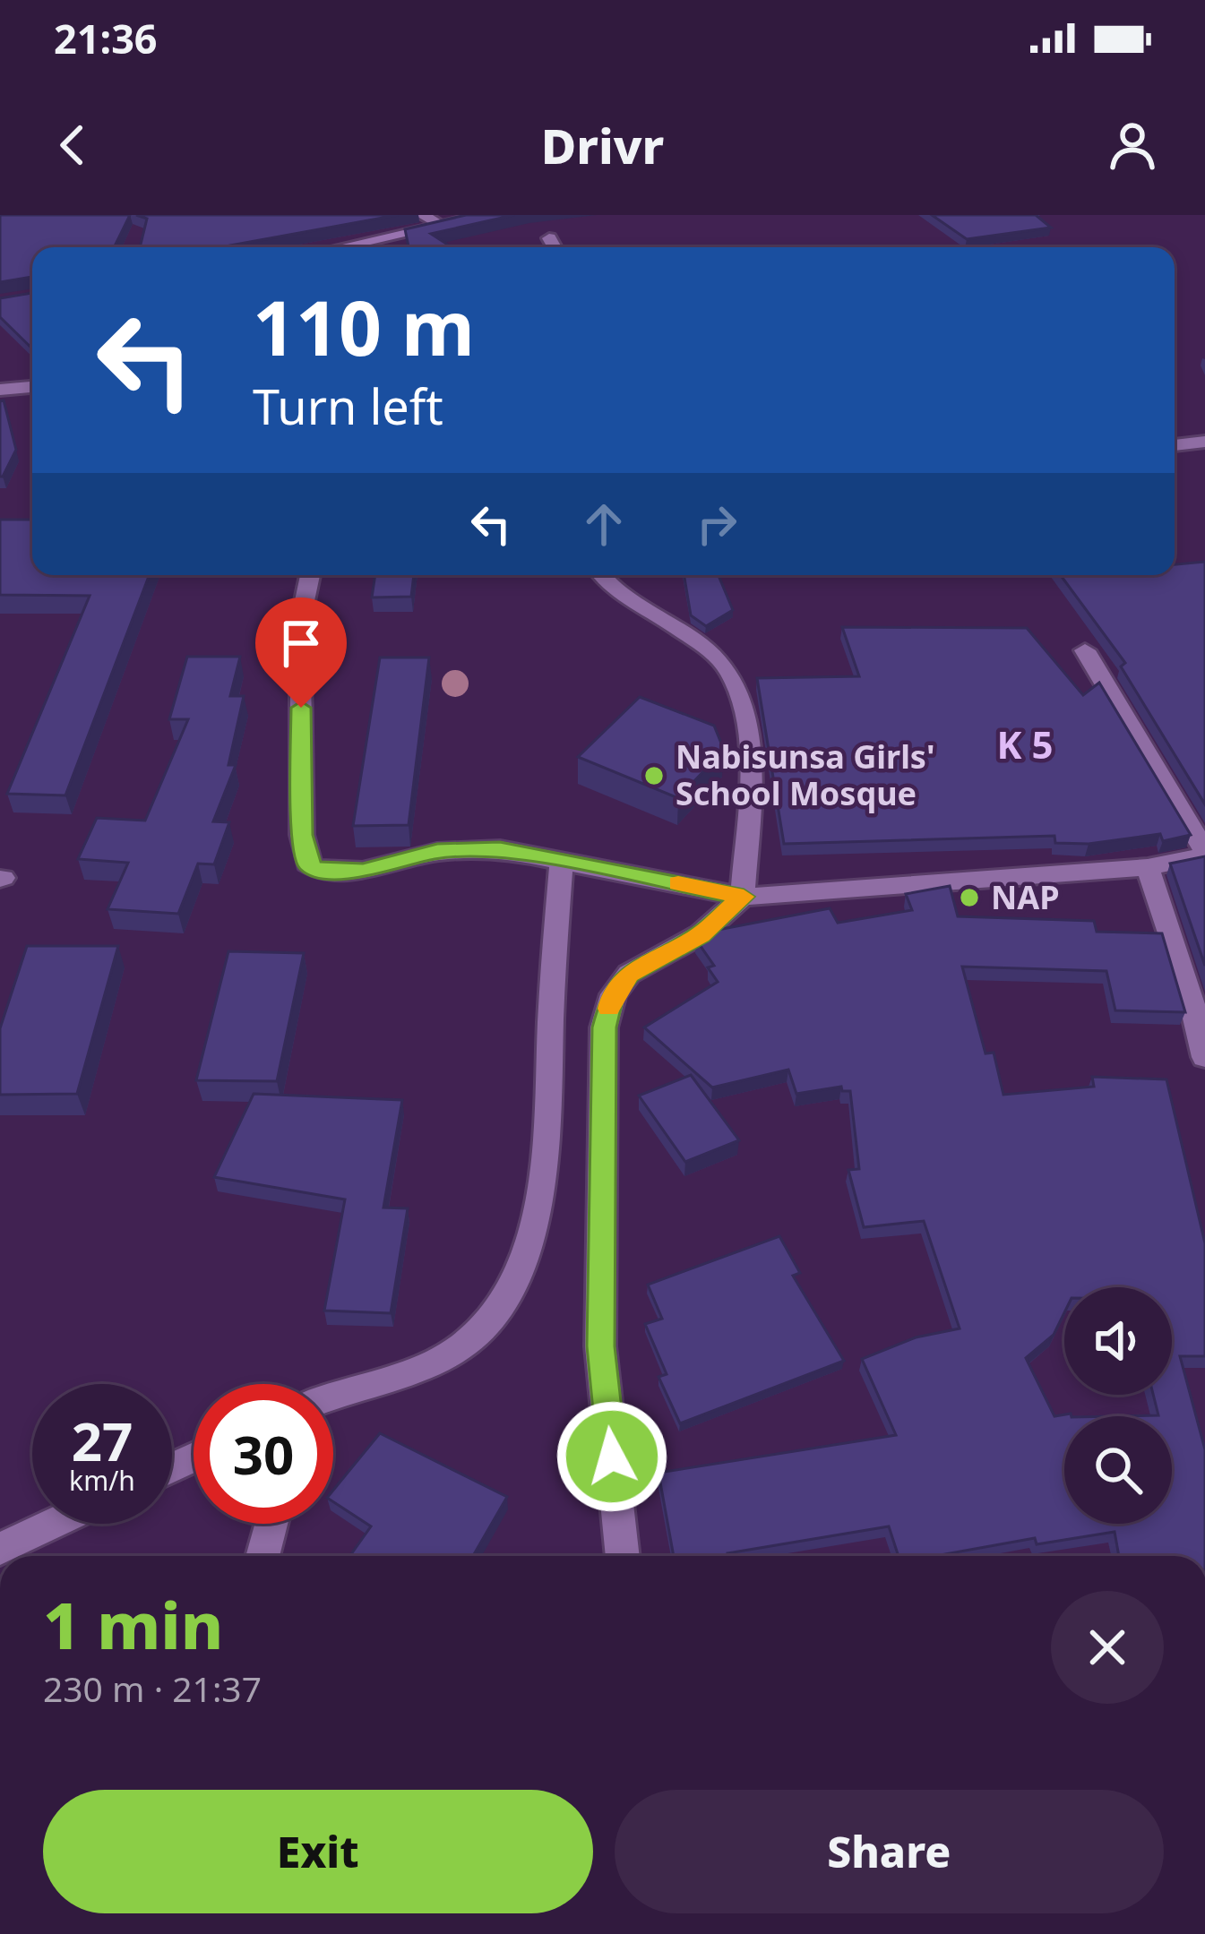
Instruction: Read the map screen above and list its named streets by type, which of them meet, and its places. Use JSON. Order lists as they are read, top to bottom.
{
  "districts": ["K 5"],
  "places": ["Nabisunsa Girls' School Mosque", "NAP"],
  "page": {
    "status": "21:36",
    "header": "Drivr",
    "turn": ["110 m", "Turn left"],
    "speed": "27 km/h",
    "limit": "30",
    "heading": ["1 min", "230 m · 21:37"],
    "buttons": ["Exit", "Share"]
  }
}
